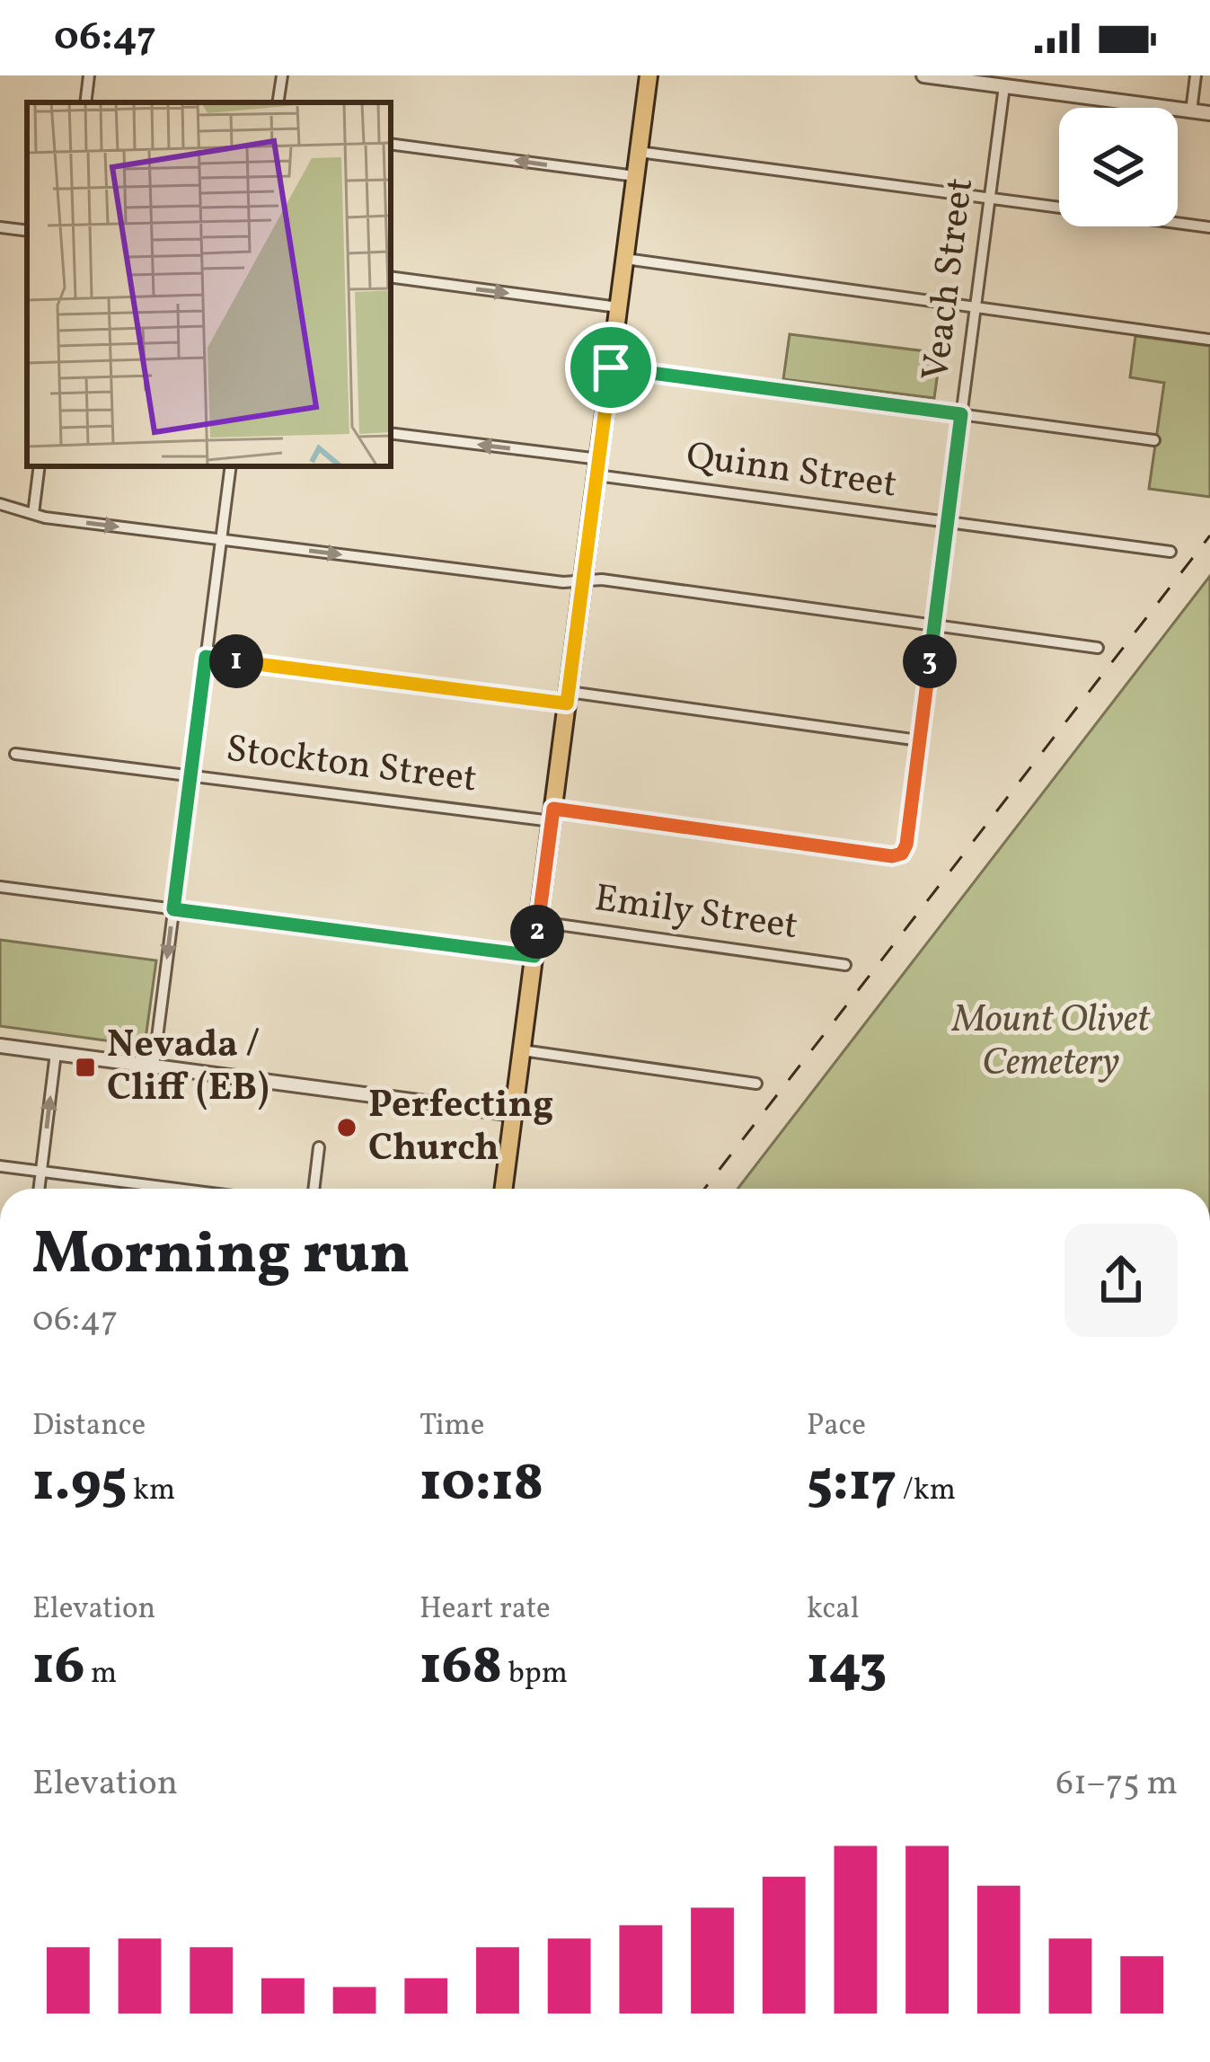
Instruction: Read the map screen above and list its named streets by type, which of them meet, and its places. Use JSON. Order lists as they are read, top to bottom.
{
  "streets": {
    "street": [
      "Veach Street",
      "Quinn Street",
      "Stockton Street",
      "Emily Street"
    ]
  },
  "crossings": [
    ["Veach Street", "Quinn Street"],
    ["Veach Street", "Stockton Street"]
  ],
  "parks": ["Mount Olivet Cemetery"],
  "places": {
    "transit": ["Nevada / Cliff (EB)"],
    "other": ["Perfecting Church"]
  },
  "page": {
    "status": "06:47",
    "pins": ["1", "3", "2"],
    "heading": ["Morning run", "06:47"],
    "stats": [
      ["Distance", "1.95 km"],
      ["Time", "10:18"],
      ["Pace", "5:17 /km"],
      ["Elevation", "16 m"],
      ["Heart rate", "168 bpm"],
      ["kcal", "143"]
    ],
    "chart": ["Elevation", "61–75 m"]
  }
}
